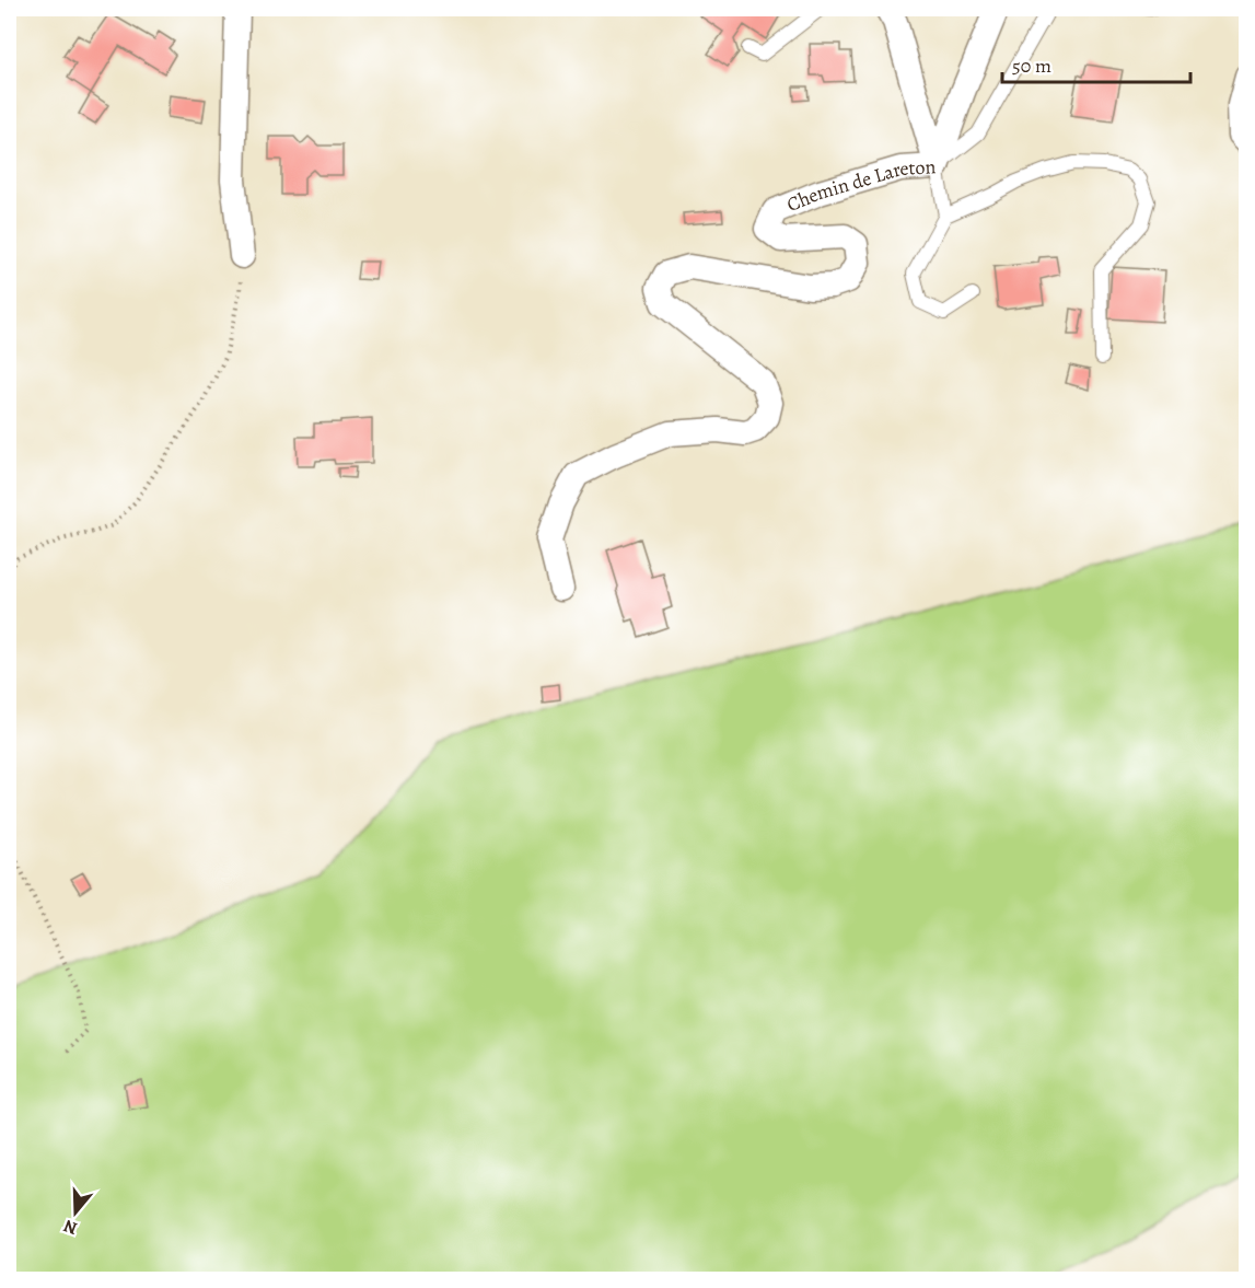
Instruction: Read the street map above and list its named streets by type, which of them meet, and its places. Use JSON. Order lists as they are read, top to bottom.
{
  "streets": {
    "street": ["Chemin de Lareton"]
  },
  "scale_bar": "50 m",
  "north": "bottom"
}
